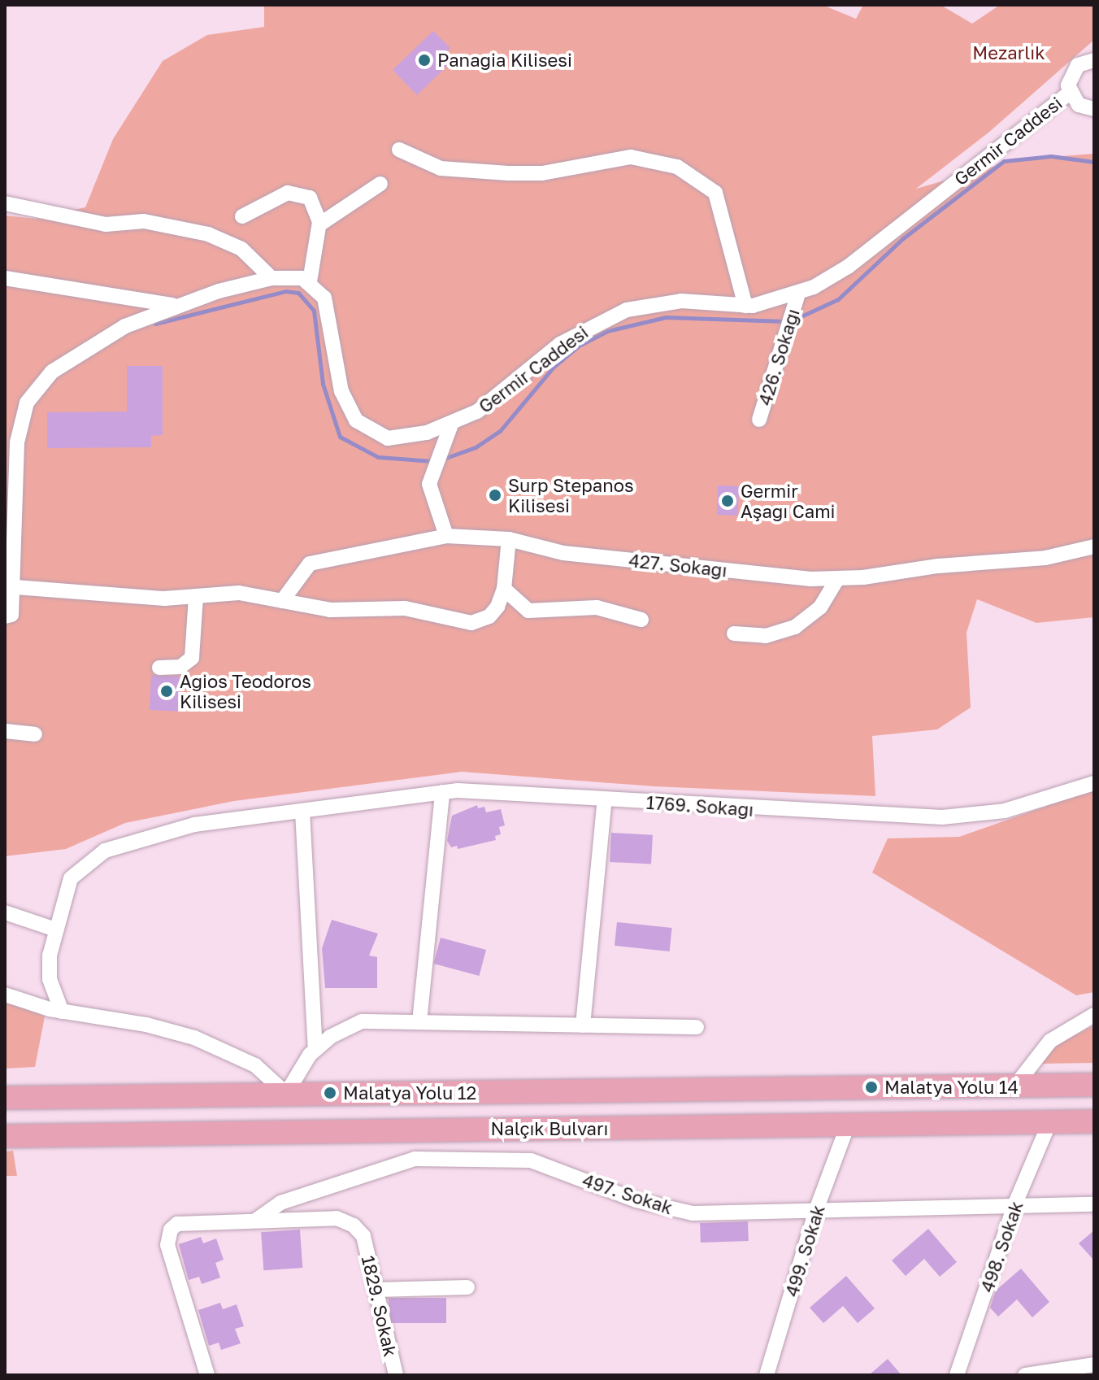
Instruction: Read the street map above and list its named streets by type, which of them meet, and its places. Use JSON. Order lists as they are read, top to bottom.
{
  "streets": {
    "highway": ["Nalçık Bulvarı"],
    "street": [
      "Germir Caddesi",
      "426. Sokağı",
      "427. Sokağı",
      "1769. Sokağı",
      "497. Sokak",
      "498. Sokak",
      "499. Sokak",
      "1829. Sokak"
    ]
  },
  "crossings": [
    ["Germir Caddesi", "426. Sokağı"],
    ["Nalçık Bulvarı", "498. Sokak"],
    ["Nalçık Bulvarı", "499. Sokak"],
    ["497. Sokak", "498. Sokak"],
    ["497. Sokak", "499. Sokak"],
    ["497. Sokak", "1829. Sokak"]
  ],
  "parks": ["Mezarlık"],
  "places": [
    "Panagia Kilisesi",
    "Surp Stepanos Kilisesi",
    "Germir Aşağı Cami",
    "Agios Teodoros Kilisesi",
    "Malatya Yolu 14",
    "Malatya Yolu 12"
  ]
}
